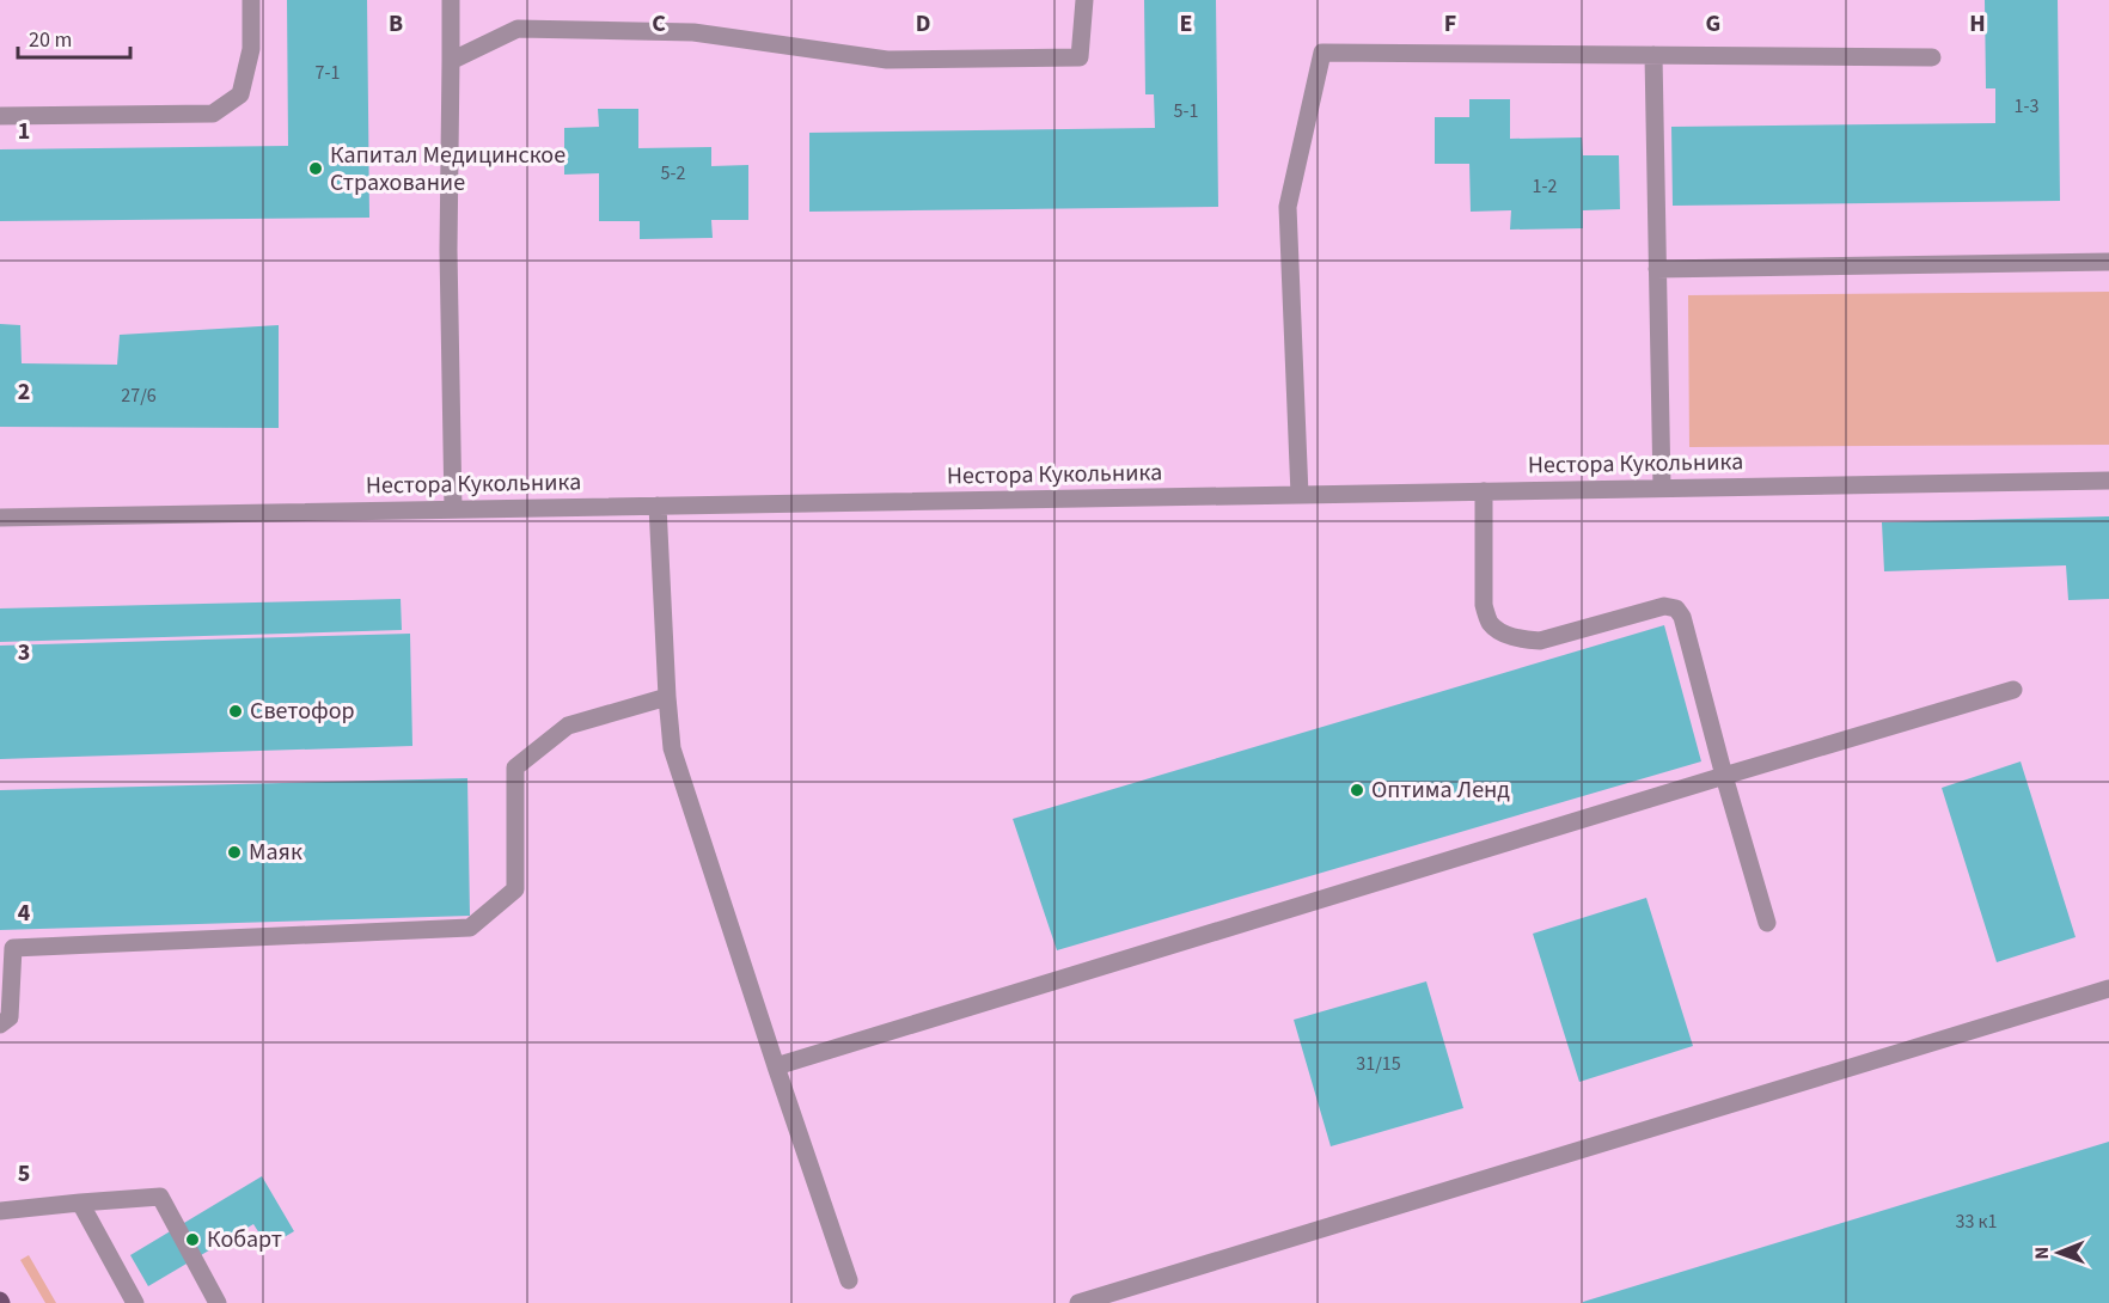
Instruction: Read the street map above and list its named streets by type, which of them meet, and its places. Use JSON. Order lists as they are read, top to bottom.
{
  "streets": {
    "street": ["Нестора Кукольника"]
  },
  "places": [
    "Капитал Медицинское Страхование",
    "Светофор",
    "Оптима Ленд",
    "Маяк",
    "Кобарт"
  ],
  "house_numbers": [
    "7-1",
    "1-3",
    "5-1",
    "5-2",
    "1-2",
    "27/6",
    "31/15",
    "33 к1"
  ],
  "scale_bar": "20 m",
  "north": "left",
  "grid": {
    "columns": [
      "B",
      "C",
      "D",
      "E",
      "F",
      "G",
      "H"
    ],
    "rows": [
      "1",
      "2",
      "3",
      "4",
      "5"
    ]
  }
}
